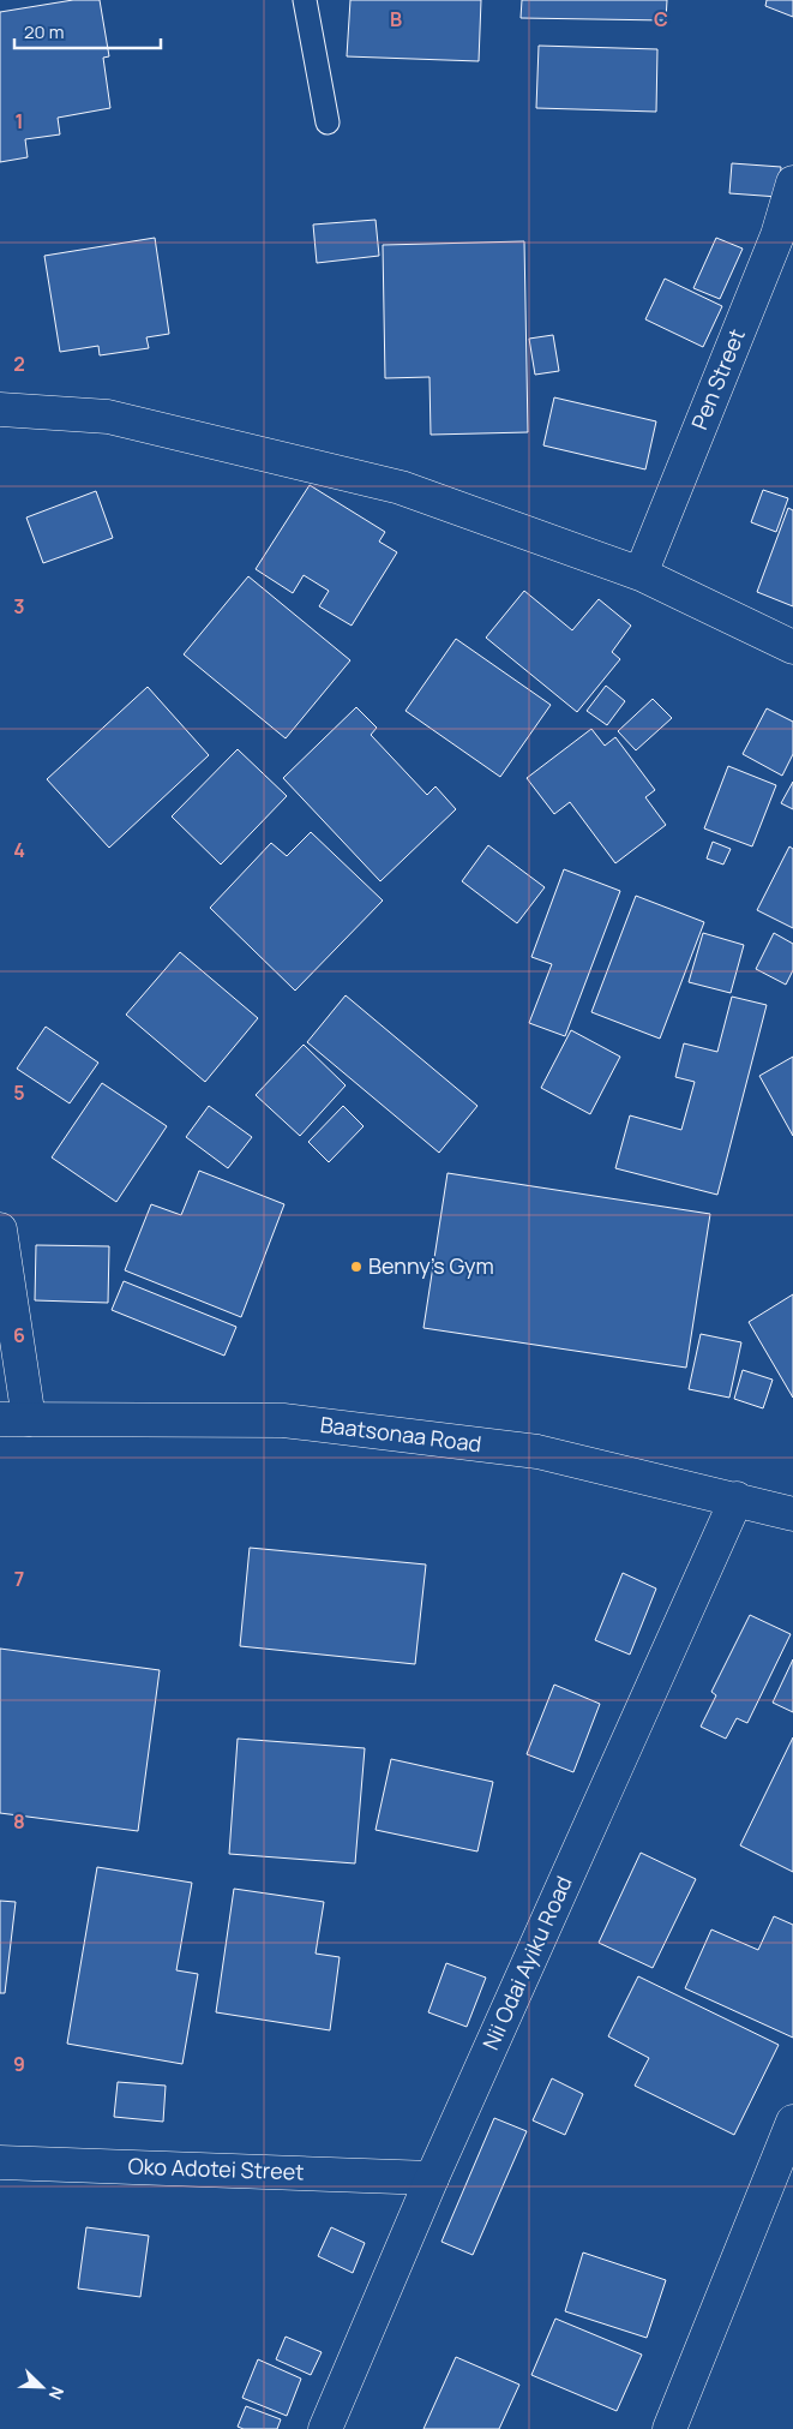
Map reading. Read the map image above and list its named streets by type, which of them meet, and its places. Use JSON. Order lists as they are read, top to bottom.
{
  "streets": {
    "street": [
      "Pen Street",
      "Baatsonaa Road",
      "Nii Odai Ayiku Road",
      "Oko Adotei Street"
    ]
  },
  "crossings": [
    ["Baatsonaa Road", "Nii Odai Ayiku Road"],
    ["Nii Odai Ayiku Road", "Oko Adotei Street"]
  ],
  "places": ["Benny’s Gym"],
  "scale_bar": "20 m",
  "north": "bottom right",
  "grid": {
    "columns": ["B", "C"],
    "rows": [
      "1",
      "2",
      "3",
      "4",
      "5",
      "6",
      "7",
      "8",
      "9"
    ]
  }
}
